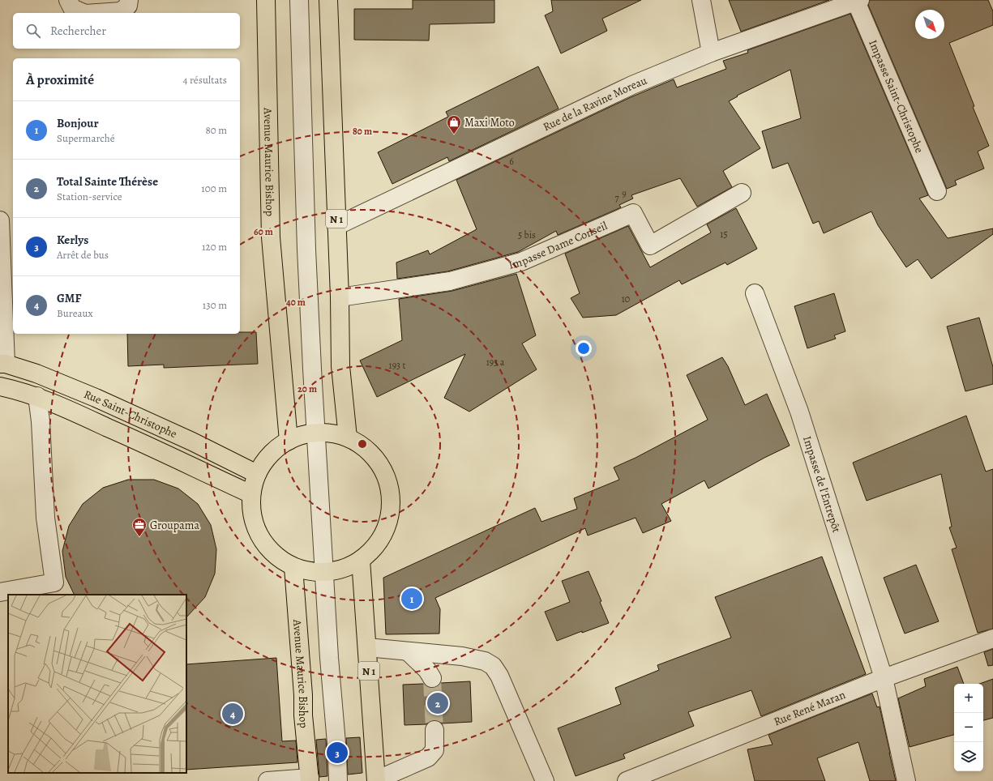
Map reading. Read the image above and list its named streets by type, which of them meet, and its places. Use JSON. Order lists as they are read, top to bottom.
{
  "streets": {
    "main road": ["Avenue Maurice Bishop", "N 1", "Rue Saint-Christophe"],
    "street": [
      "Impasse Saint-Christophe",
      "Rue de la Ravine Moreau",
      "Impasse Dame Conseil",
      "Impasse de l'Entrepôt",
      "Rue René Maran"
    ]
  },
  "crossings": [
    ["Impasse Saint-Christophe", "Rue de la Ravine Moreau"],
    ["Rue de la Ravine Moreau", "N 1"],
    ["N 1", "Impasse Dame Conseil"],
    ["Impasse de l'Entrepôt", "Rue René Maran"]
  ],
  "places": {
    "shop": ["Maxi Moto"],
    "office": ["Groupama"]
  },
  "house_numbers": [
    "6",
    "9",
    "7",
    "15",
    "5 bis",
    "10",
    "193 a",
    "193 t"
  ],
  "north": "bottom right",
  "page": {
    "search": "Rechercher",
    "heading": ["À proximité", "4 résultats"],
    "list": [
      {
        "mark": "1",
        "name": "Bonjour",
        "note": "Supermarché",
        "value": "80 m"
      },
      {
        "mark": "2",
        "name": "Total Sainte Thérèse",
        "note": "Station-service",
        "value": "100 m"
      },
      {
        "mark": "3",
        "name": "Kerlys",
        "note": "Arrêt de bus",
        "value": "120 m"
      },
      {
        "mark": "4",
        "name": "GMF",
        "note": "Bureaux",
        "value": "130 m"
      }
    ],
    "pins": [
      "1",
      "2",
      "4",
      "3"
    ],
    "map_buttons": ["+", "−"]
  },
  "rings": [
    "80 m",
    "60 m",
    "40 m",
    "20 m"
  ]
}
